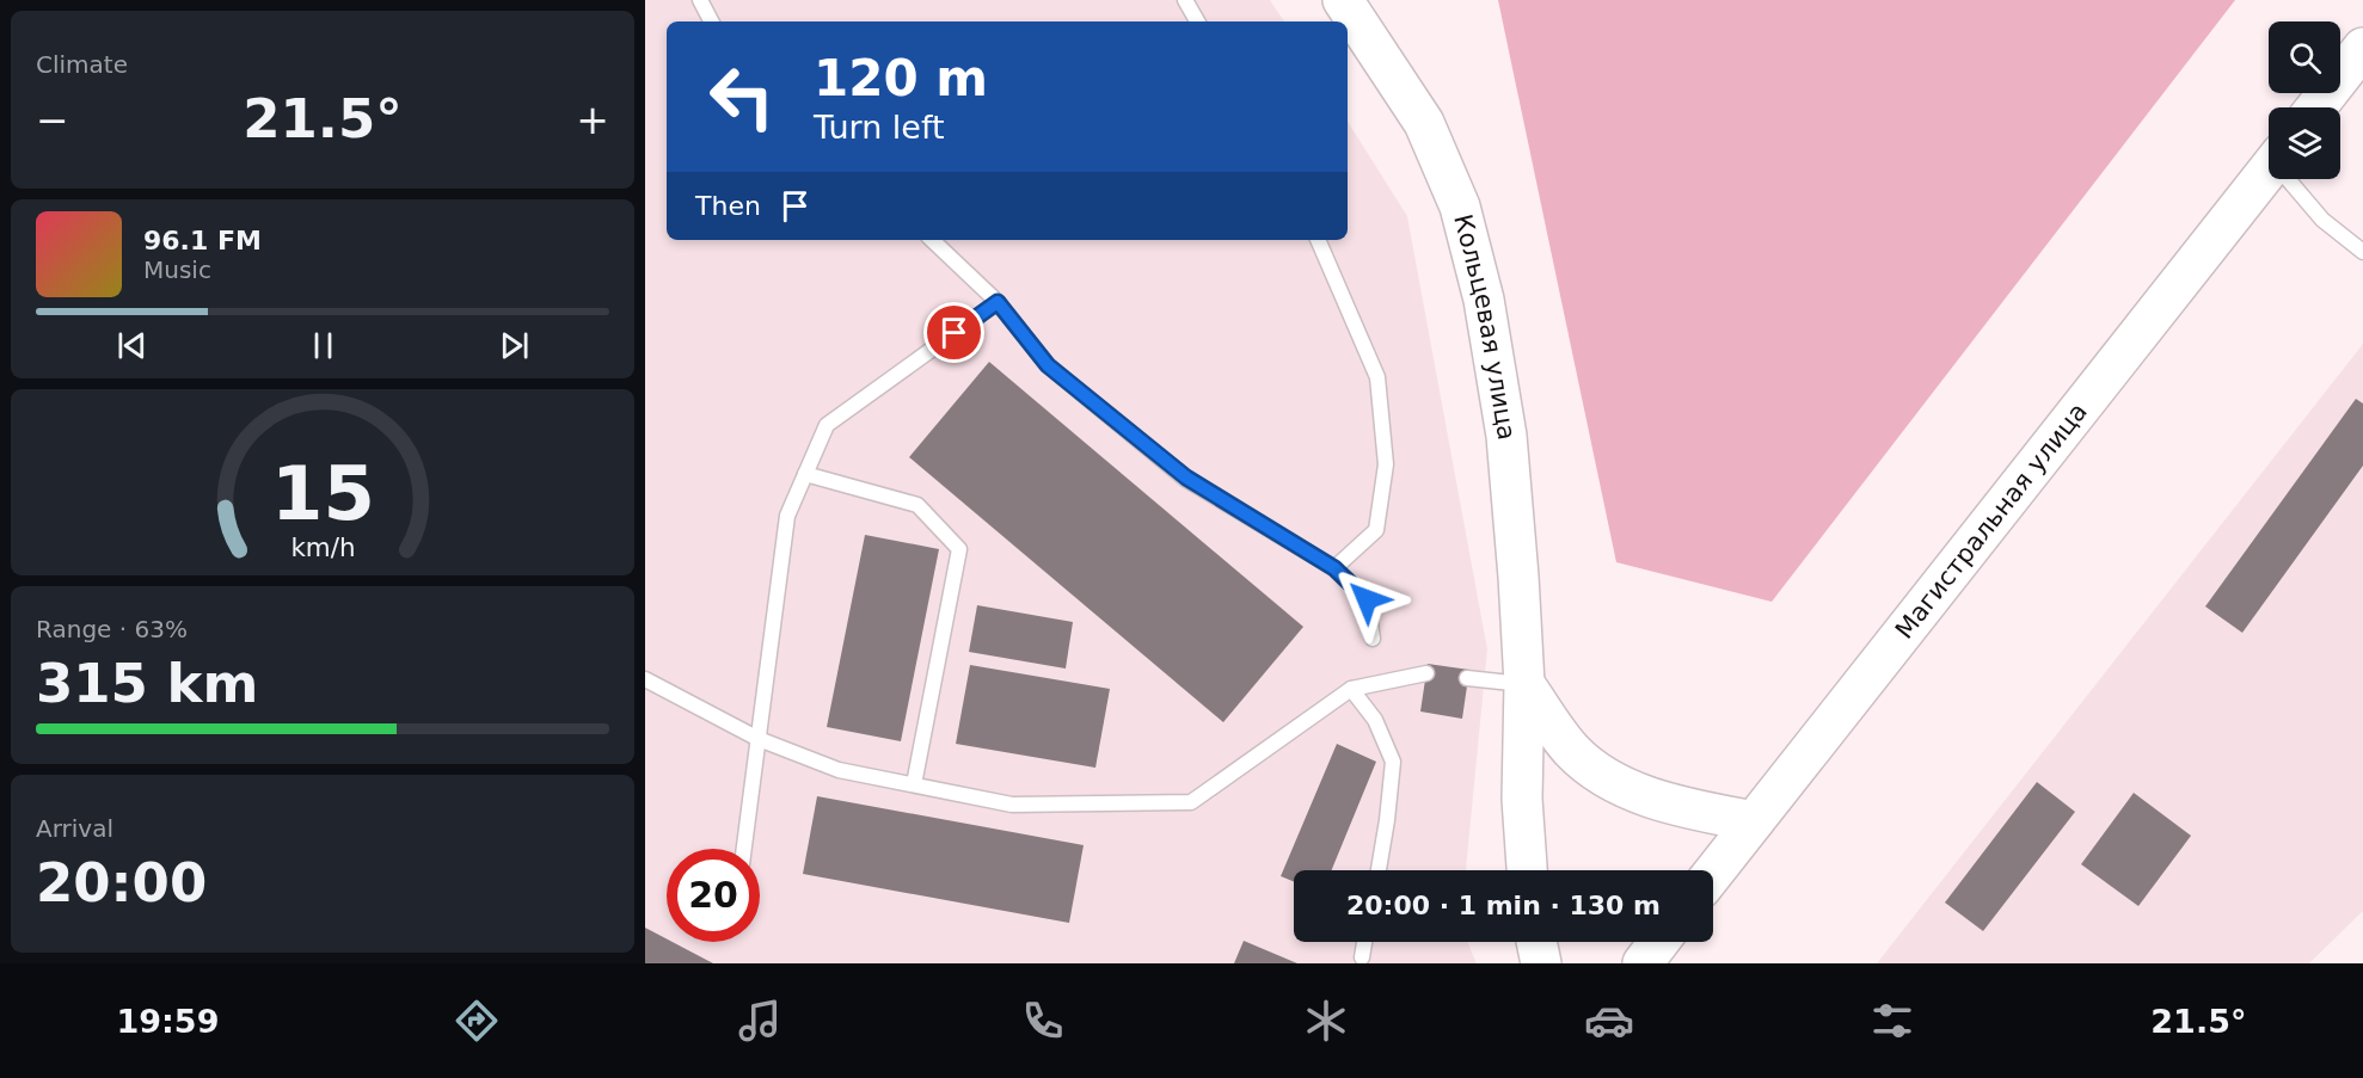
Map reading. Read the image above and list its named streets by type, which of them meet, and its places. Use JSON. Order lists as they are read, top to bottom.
{
  "streets": {
    "street": ["Кольцевая улица", "Магистральная улица"]
  },
  "page": {
    "tile": [
      "Climate",
      ["Range · 63%", "315 km"],
      ["Arrival", "20:00"]
    ],
    "turn": ["120 m", "Turn left"],
    "heat": ["−", "21.5°", "+"],
    "then": "Then",
    "song": ["96.1 FM", "Music"],
    "limit": "20",
    "trip": "20:00 · 1 min · 130 m",
    "tabs": ["19:59", "21.5°"],
    "gauge": ["15", "km/h"]
  }
}
